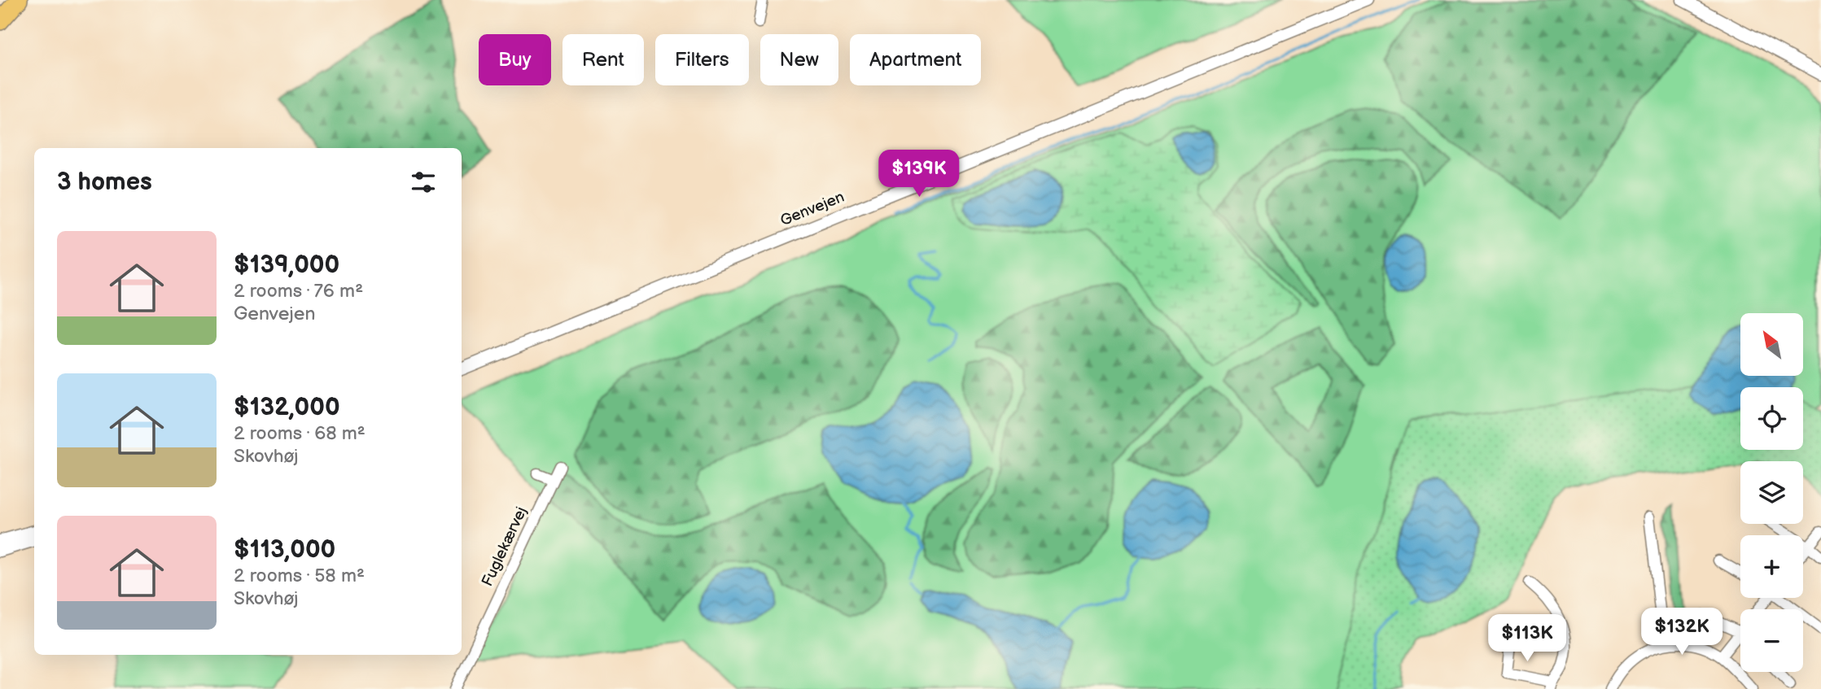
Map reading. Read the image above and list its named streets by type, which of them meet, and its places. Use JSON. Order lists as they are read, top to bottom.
{
  "streets": {
    "street": ["Genvejen", "Fuglekærvej"]
  },
  "north": "top left",
  "page": {
    "chip": [
      "Buy",
      "Rent",
      "Filters",
      "New",
      "Apartment"
    ],
    "heading": "3 homes",
    "price": ["$139K", "$132K", "$113K"],
    "list": [
      {
        "name": "$139,000",
        "note": "2 rooms · 76 m² · Genvejen"
      },
      {
        "name": "$132,000",
        "note": "2 rooms · 68 m² · Skovhøj"
      },
      {
        "name": "$113,000",
        "note": "2 rooms · 58 m² · Skovhøj"
      }
    ],
    "map_buttons": ["+", "−"]
  }
}
